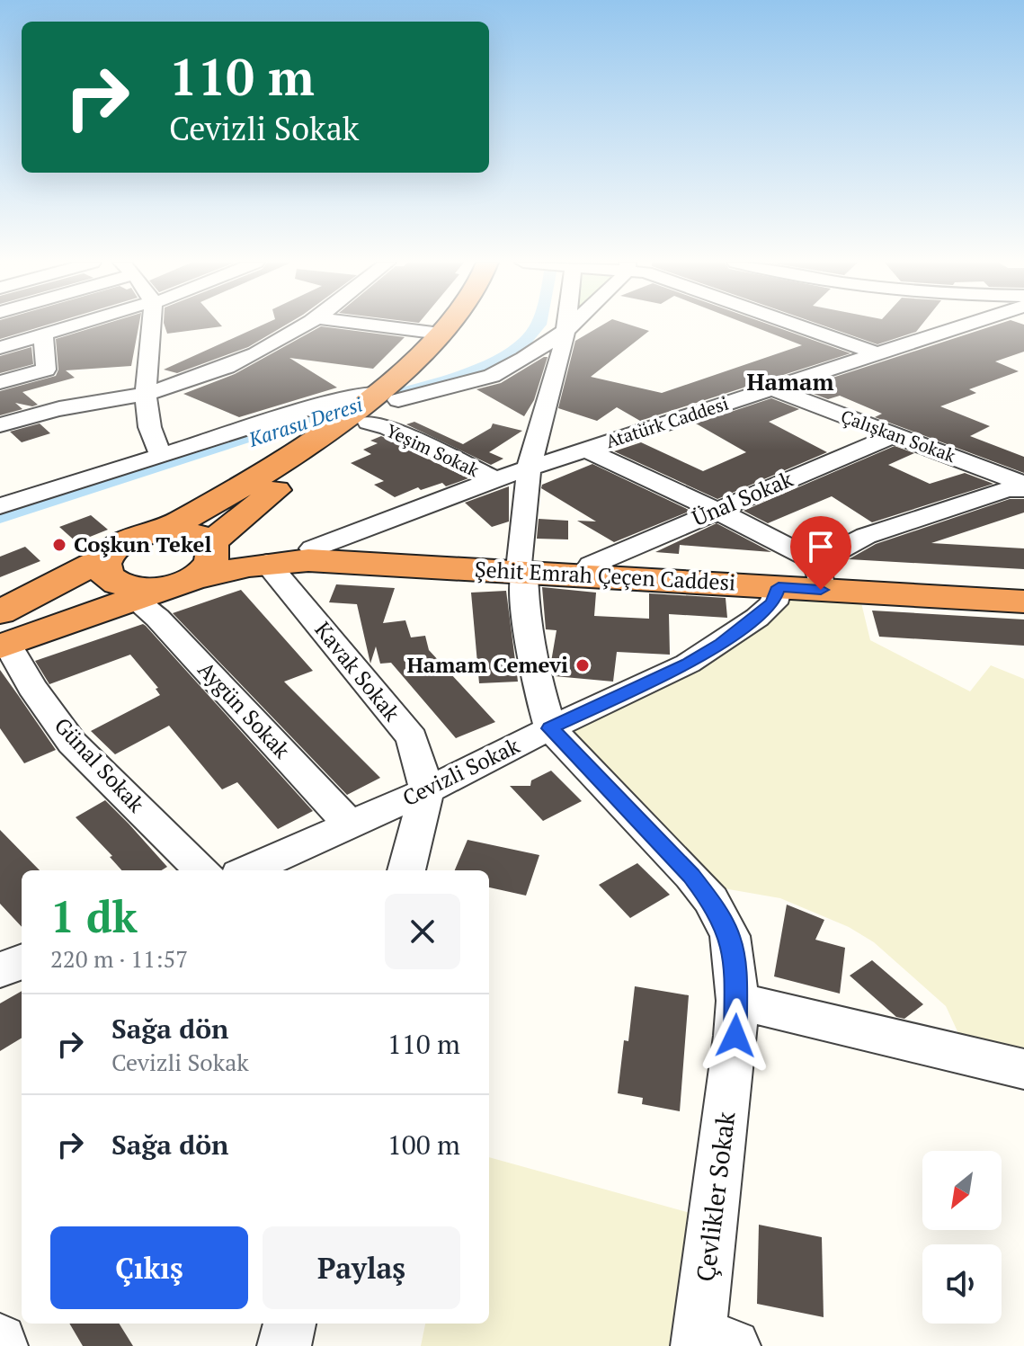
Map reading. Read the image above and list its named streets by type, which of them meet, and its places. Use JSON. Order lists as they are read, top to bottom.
{
  "streets": {
    "highway": ["Şehit Emrah Çeçen Caddesi"],
    "street": [
      "Atatürk Caddesi",
      "Çalışkan Sokak",
      "Yeşim Sokak",
      "Ünal Sokak",
      "Kavak Sokak",
      "Aygün Sokak",
      "Günal Sokak",
      "Cevizli Sokak",
      "Çevlikler Sokak"
    ]
  },
  "crossings": [
    ["Atatürk Caddesi", "Çalışkan Sokak"],
    ["Atatürk Caddesi", "Yeşim Sokak"],
    ["Atatürk Caddesi", "Şehit Emrah Çeçen Caddesi"],
    ["Çalışkan Sokak", "Ünal Sokak"],
    ["Ünal Sokak", "Şehit Emrah Çeçen Caddesi"],
    ["Şehit Emrah Çeçen Caddesi", "Kavak Sokak"],
    ["Şehit Emrah Çeçen Caddesi", "Aygün Sokak"],
    ["Şehit Emrah Çeçen Caddesi", "Cevizli Sokak"],
    ["Kavak Sokak", "Cevizli Sokak"],
    ["Aygün Sokak", "Cevizli Sokak"],
    ["Cevizli Sokak", "Çevlikler Sokak"]
  ],
  "districts": ["Hamam"],
  "water": ["Karasu Deresi"],
  "places": ["Coşkun Tekel", "Hamam Cemevi"],
  "north": "bottom left",
  "page": {
    "turn": ["110 m", "Cevizli Sokak"],
    "heading": ["1 dk", "220 m · 11:57"],
    "list": [
      {
        "name": "Sağa dön",
        "note": "Cevizli Sokak",
        "value": "110 m"
      },
      {
        "name": "Sağa dön",
        "value": "100 m"
      }
    ],
    "buttons": ["Çıkış", "Paylaş"]
  }
}
